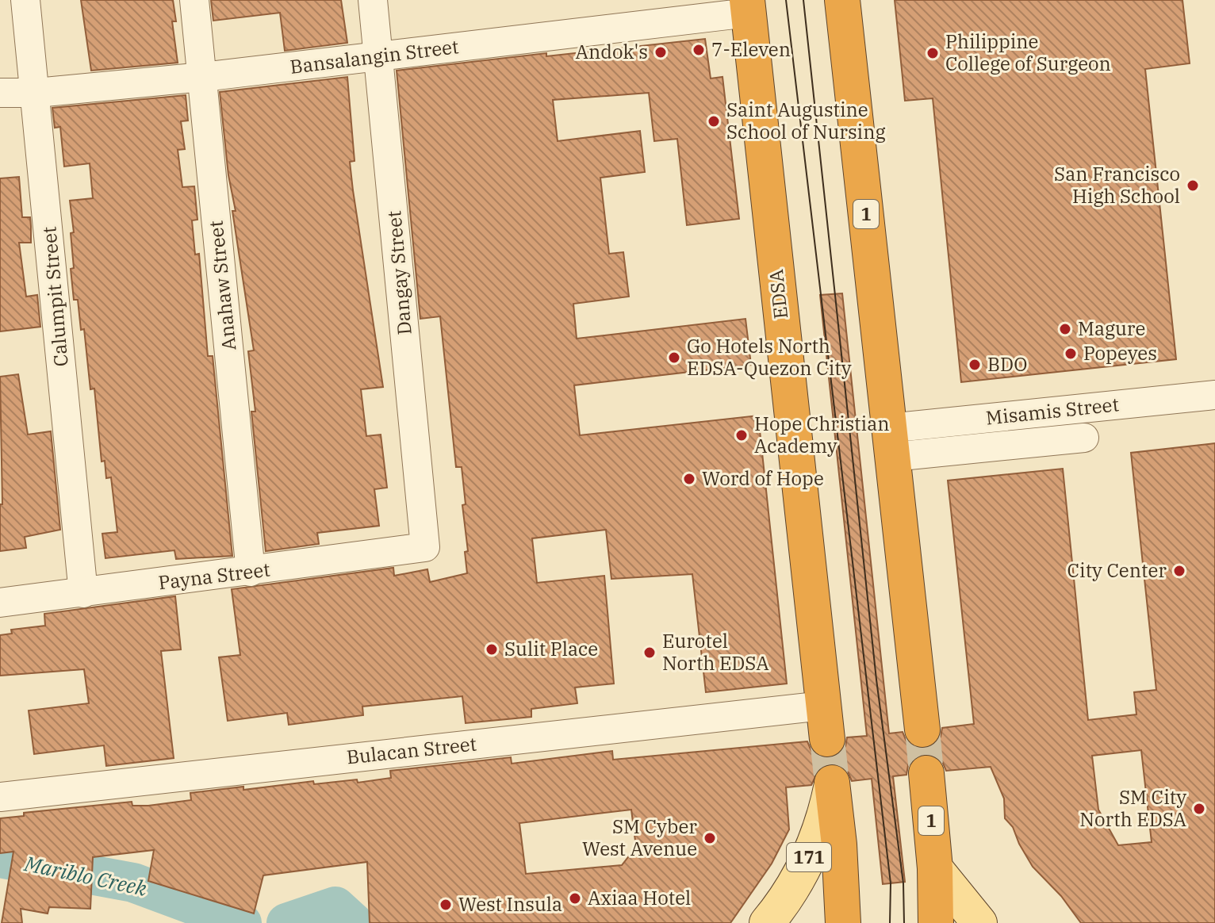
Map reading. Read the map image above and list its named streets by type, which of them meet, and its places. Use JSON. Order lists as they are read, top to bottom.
{
  "streets": {
    "highway": ["1", "EDSA"],
    "main road": ["171"],
    "street": [
      "Bansalangin Street",
      "Dangay Street",
      "Anahaw Street",
      "Calumpit Street",
      "Misamis Street",
      "Payna Street",
      "Bulacan Street"
    ]
  },
  "crossings": [
    ["Bansalangin Street", "Dangay Street"],
    ["Bansalangin Street", "Anahaw Street"],
    ["Bansalangin Street", "EDSA"],
    ["Bansalangin Street", "Calumpit Street"],
    ["1", "Misamis Street"],
    ["Dangay Street", "Payna Street"],
    ["Anahaw Street", "Payna Street"],
    ["EDSA", "Bulacan Street"],
    ["Calumpit Street", "Payna Street"]
  ],
  "water": ["Mariblo Creek"],
  "places": [
    "7-Eleven",
    "Andok's",
    "Philippine College of Surgeon",
    "Saint Augustine School of Nursing",
    "San Francisco High School",
    "Magure",
    "Popeyes",
    "Go Hotels North EDSA-Quezon City",
    "BDO",
    "Hope Christian Academy",
    "Word of Hope",
    "City Center",
    "Sulit Place",
    "Eurotel North EDSA",
    "SM City North EDSA",
    "SM Cyber West Avenue",
    "Axiaa Hotel",
    "West Insula"
  ]
}
